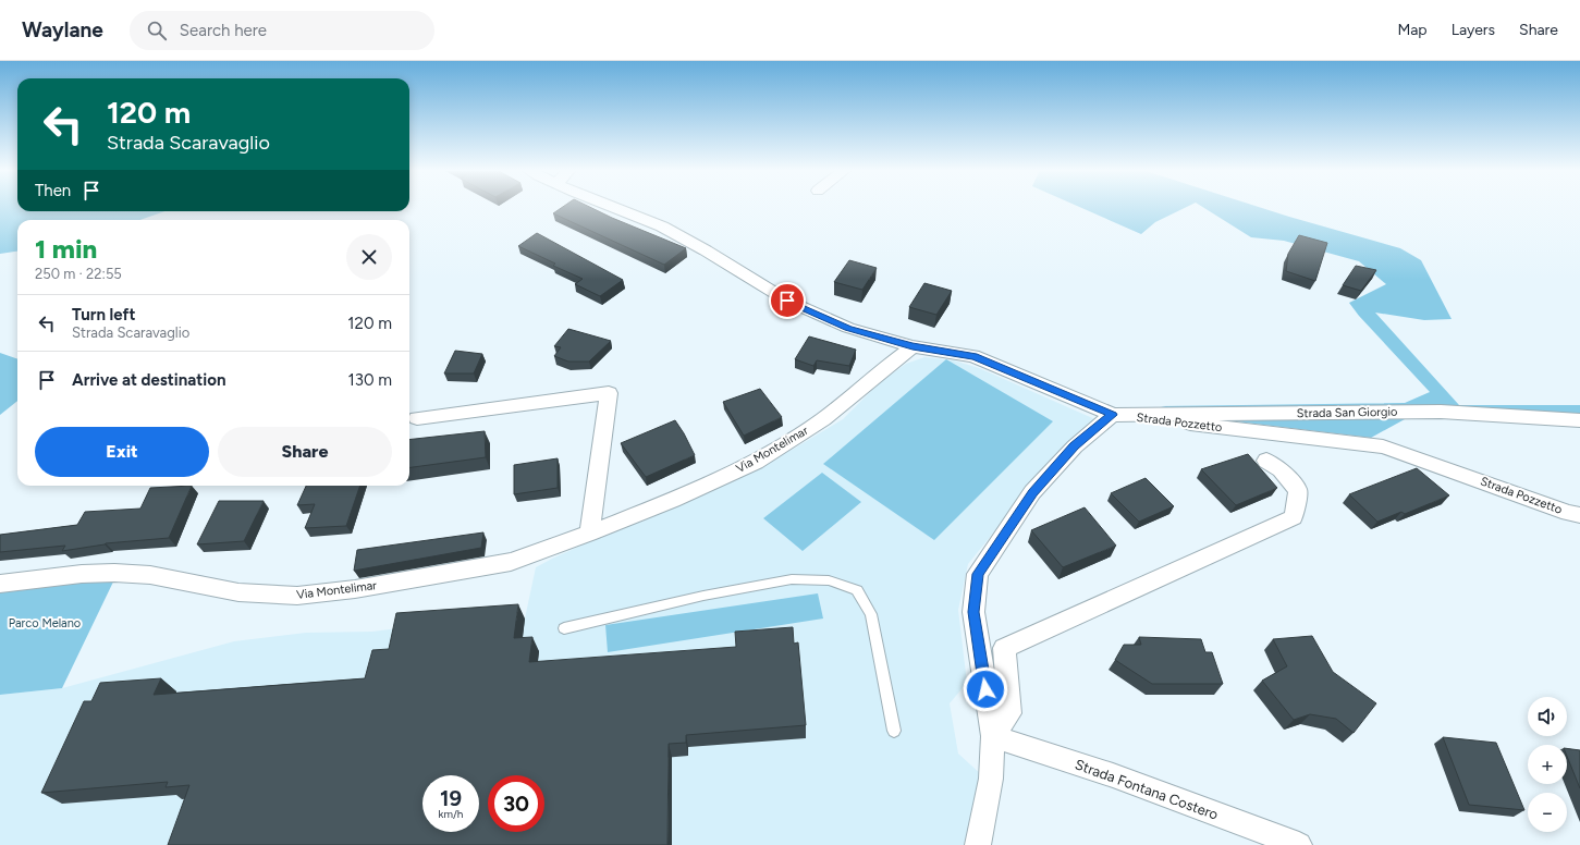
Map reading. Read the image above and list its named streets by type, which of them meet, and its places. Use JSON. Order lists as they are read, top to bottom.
{
  "streets": {
    "street": [
      "Strada San Giorgio",
      "Strada Pozzetto",
      "Via Montelimar",
      "Strada Fontana Costero"
    ]
  },
  "crossings": [
    ["Strada San Giorgio", "Strada Pozzetto"]
  ],
  "parks": ["Parco Melano"],
  "page": {
    "header": "Waylane",
    "search": "Search here",
    "nav": ["Map", "Layers", "Share"],
    "turn": ["120 m", "Strada Scaravaglio"],
    "then": "Then",
    "heading": ["1 min", "250 m · 22:55"],
    "list": [
      {
        "name": "Turn left",
        "note": "Strada Scaravaglio",
        "value": "120 m"
      },
      {
        "name": "Arrive at destination",
        "value": "130 m"
      }
    ],
    "buttons": ["Exit", "Share"],
    "map_buttons": ["+", "−"],
    "speed": "19 km/h",
    "limit": "30"
  }
}
